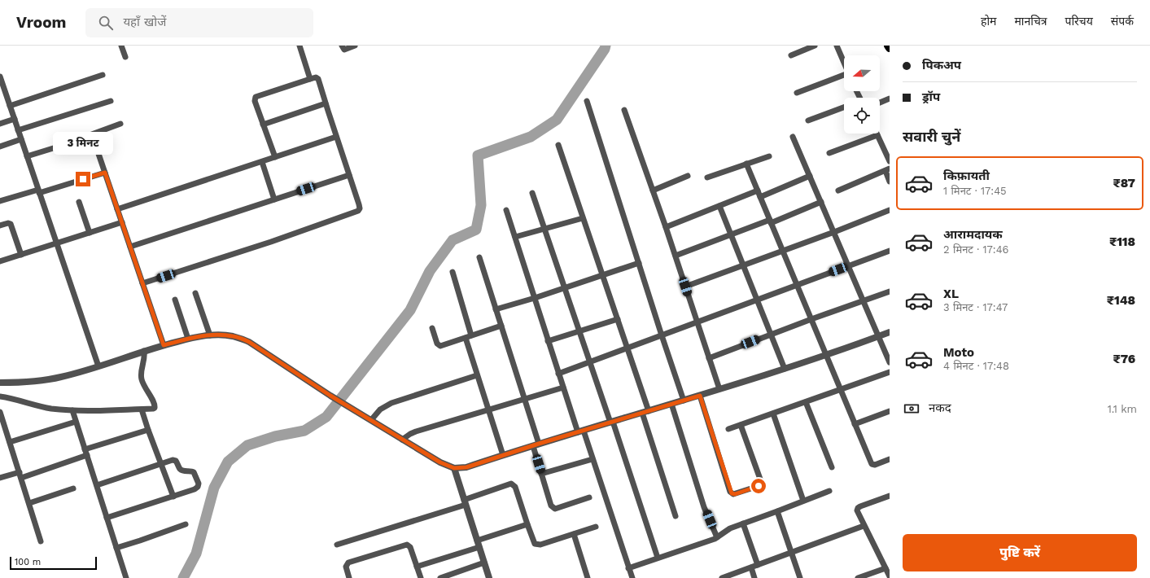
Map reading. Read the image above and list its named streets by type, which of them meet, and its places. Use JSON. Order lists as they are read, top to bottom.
{
  "scale_bar": "100 m",
  "north": "left",
  "page": {
    "header": "Vroom",
    "search": "यहाँ खोजें",
    "nav": [
      "होम",
      "मानचित्र",
      "परिचय",
      "संपर्क"
    ],
    "banner": ["पिकअप", "ड्रॉप"],
    "heading": "सवारी चुनें",
    "bubble": "3 मिनट",
    "list": [
      {
        "name": "किफ़ायती",
        "note": "1 मिनट · 17:45",
        "value": "₹87"
      },
      {
        "name": "आरामदायक",
        "note": "2 मिनट · 17:46",
        "value": "₹118"
      },
      {
        "name": "XL",
        "note": "3 मिनट · 17:47",
        "value": "₹148"
      },
      {
        "name": "Moto",
        "note": "4 मिनट · 17:48",
        "value": "₹76"
      }
    ],
    "pay": ["नकद", "1.1 km"],
    "buttons": "पुष्टि करें",
    "scale": "100 m"
  }
}
